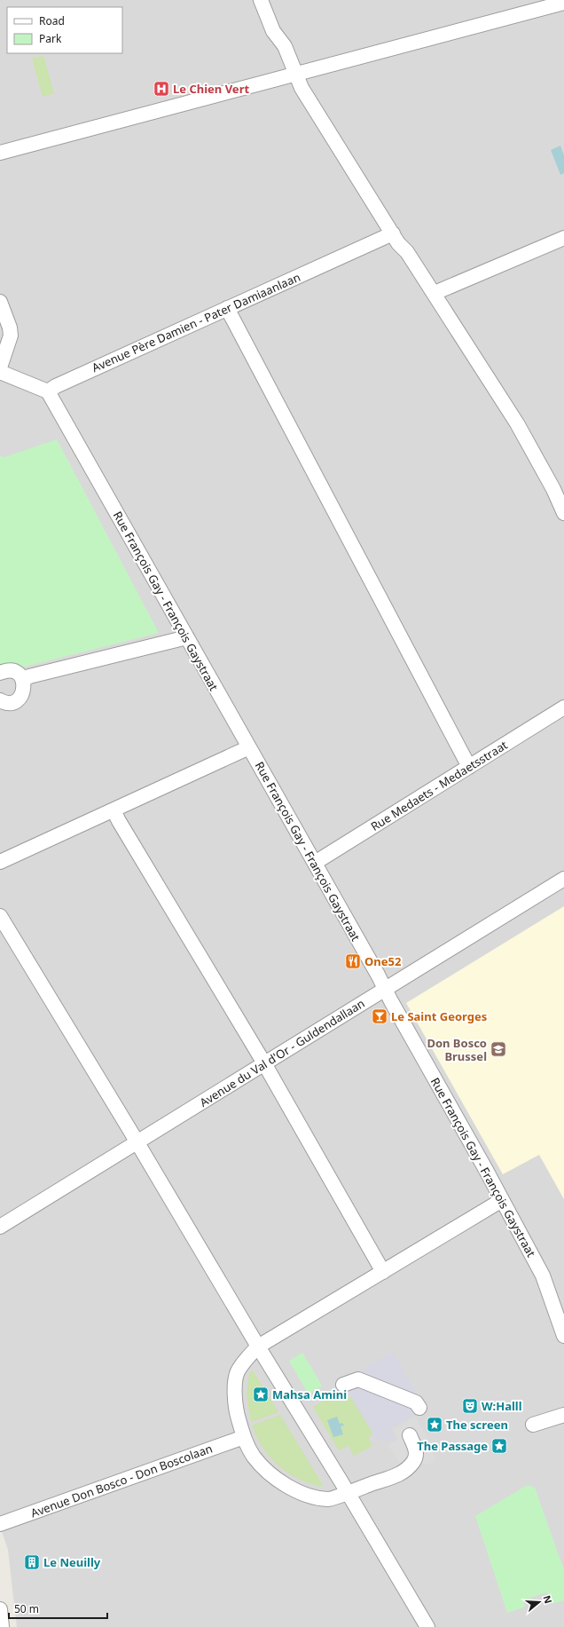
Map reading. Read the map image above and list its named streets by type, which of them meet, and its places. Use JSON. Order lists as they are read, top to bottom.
{
  "streets": {
    "street": [
      "Avenue Père Damien - Pater Damiaanlaan",
      "Rue François Gay - François Gaystraat",
      "Rue Medaets - Medaetsstraat",
      "Avenue du Val d'Or - Guldendallaan",
      "Avenue Don Bosco - Don Boscolaan"
    ]
  },
  "crossings": [
    ["Avenue Père Damien - Pater Damiaanlaan", "Rue François Gay - François Gaystraat"],
    ["Rue François Gay - François Gaystraat", "Rue Medaets - Medaetsstraat"],
    ["Rue François Gay - François Gaystraat", "Avenue du Val d'Or - Guldendallaan"]
  ],
  "places": {
    "hospital": ["Le Chien Vert"],
    "restaurant": ["One52"],
    "bar": ["Le Saint Georges"],
    "school or university": ["Don Bosco Brussel"],
    "place": ["Mahsa Amini", "The screen", "The Passage"],
    "theatre": ["W:Halll"],
    "building": ["Le Neuilly"]
  },
  "legend": ["Road", "Park"],
  "scale_bar": "50 m",
  "north": "right"
}
